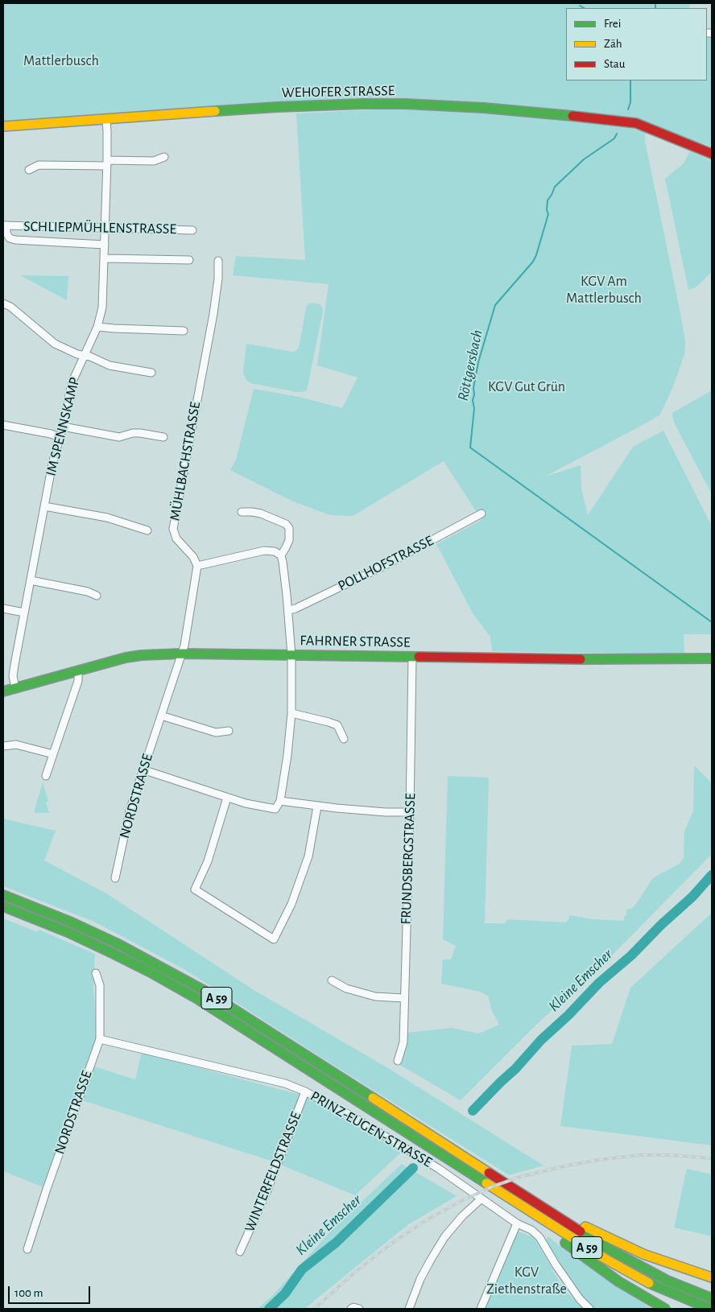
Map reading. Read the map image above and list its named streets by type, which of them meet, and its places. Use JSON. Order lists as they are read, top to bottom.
{
  "streets": {
    "main road": ["WEHOFER STRASSE", "FAHRNER STRASSE", "A 59"],
    "street": [
      "SCHLIEPMÜHLENSTRASSE",
      "IM SPENNSKAMP",
      "MÜHLBACHSTRASSE",
      "POLLHOFSTRASSE",
      "NORDSTRASSE",
      "FRUNDSBERGSTRASSE",
      "PRINZ-EUGEN-STRASSE",
      "WINTERFELDSTRASSE"
    ]
  },
  "crossings": [
    ["WEHOFER STRASSE", "IM SPENNSKAMP"],
    ["SCHLIEPMÜHLENSTRASSE", "IM SPENNSKAMP"],
    ["IM SPENNSKAMP", "FAHRNER STRASSE"],
    ["FAHRNER STRASSE", "NORDSTRASSE"],
    ["FAHRNER STRASSE", "FRUNDSBERGSTRASSE"],
    ["NORDSTRASSE", "PRINZ-EUGEN-STRASSE"],
    ["PRINZ-EUGEN-STRASSE", "WINTERFELDSTRASSE"]
  ],
  "water": ["Röttgersbach", "Kleine Emscher"],
  "parks": [
    "Mattlerbusch",
    "KGV Am Mattlerbusch",
    "KGV Gut Grün",
    "KGV Ziethenstraße"
  ],
  "legend": ["Frei", "Zäh", "Stau"],
  "scale_bar": "100 m"
}
